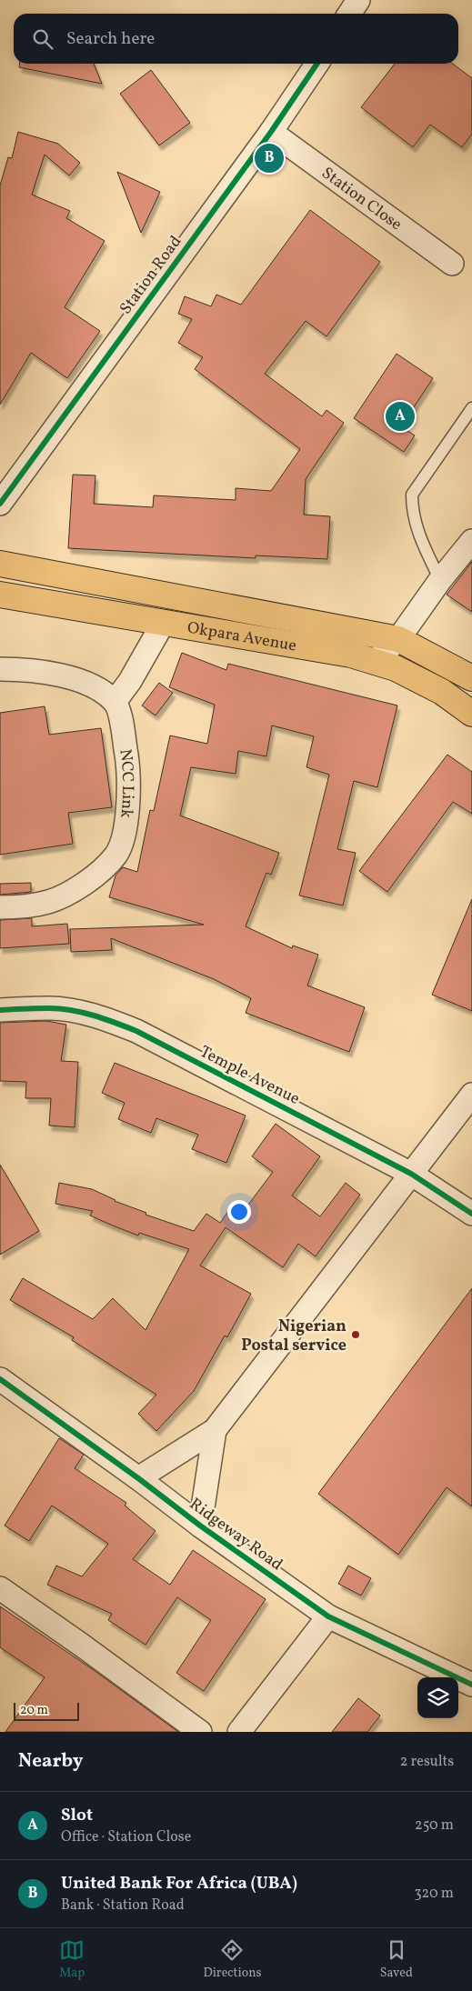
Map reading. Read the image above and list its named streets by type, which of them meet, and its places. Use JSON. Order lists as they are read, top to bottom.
{
  "streets": {
    "main road": ["Okpara Avenue"],
    "street": [
      "Station Close",
      "Station Road",
      "NCC Link",
      "Temple Avenue",
      "Ridgeway Road"
    ]
  },
  "crossings": [
    ["Station Close", "Station Road"]
  ],
  "places": ["Nigerian Postal service"],
  "scale_bar": "20 m",
  "page": {
    "search": "Search here",
    "pins": ["B", "A"],
    "scale": "20 m",
    "heading": ["Nearby", "2 results"],
    "list": [
      {
        "mark": "A",
        "name": "Slot",
        "note": "Office · Station Close",
        "value": "250 m"
      },
      {
        "mark": "B",
        "name": "United Bank For Africa (UBA)",
        "note": "Bank · Station Road",
        "value": "320 m"
      }
    ],
    "nav": ["Map", "Directions", "Saved"]
  }
}
